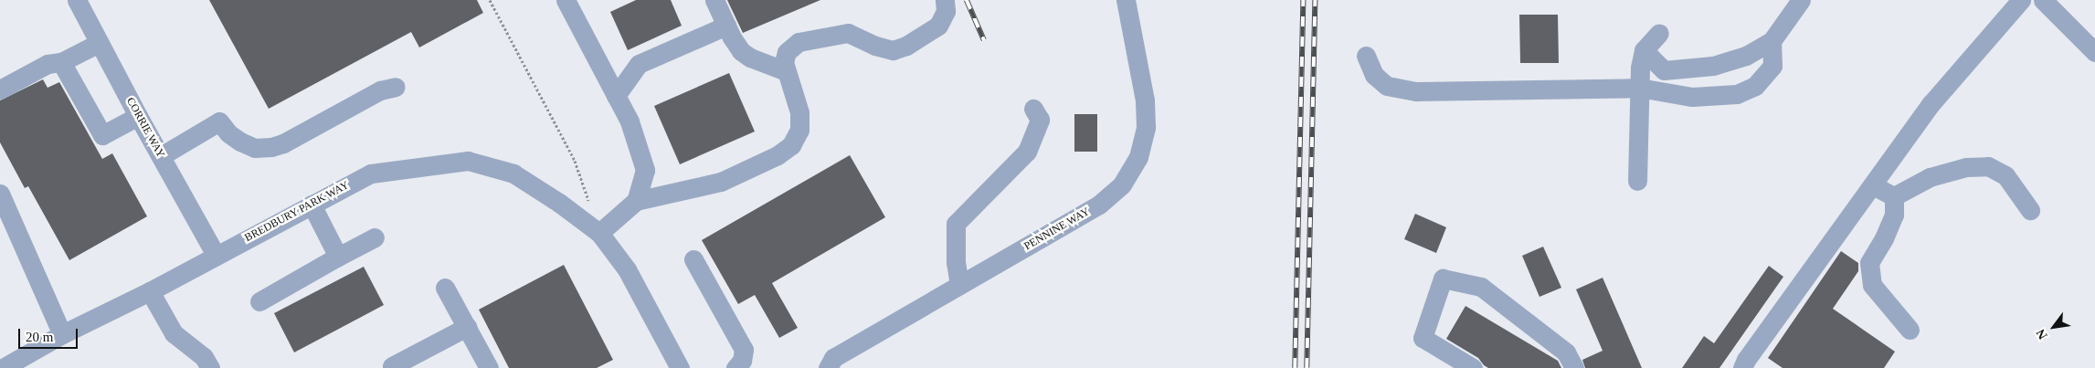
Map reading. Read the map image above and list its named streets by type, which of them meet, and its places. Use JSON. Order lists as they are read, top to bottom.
{
  "streets": {
    "street": ["CORRIE WAY", "BREDBURY PARK WAY", "PENNINE WAY"]
  },
  "crossings": [
    ["CORRIE WAY", "BREDBURY PARK WAY"]
  ],
  "scale_bar": "20 m",
  "north": "bottom left"
}
